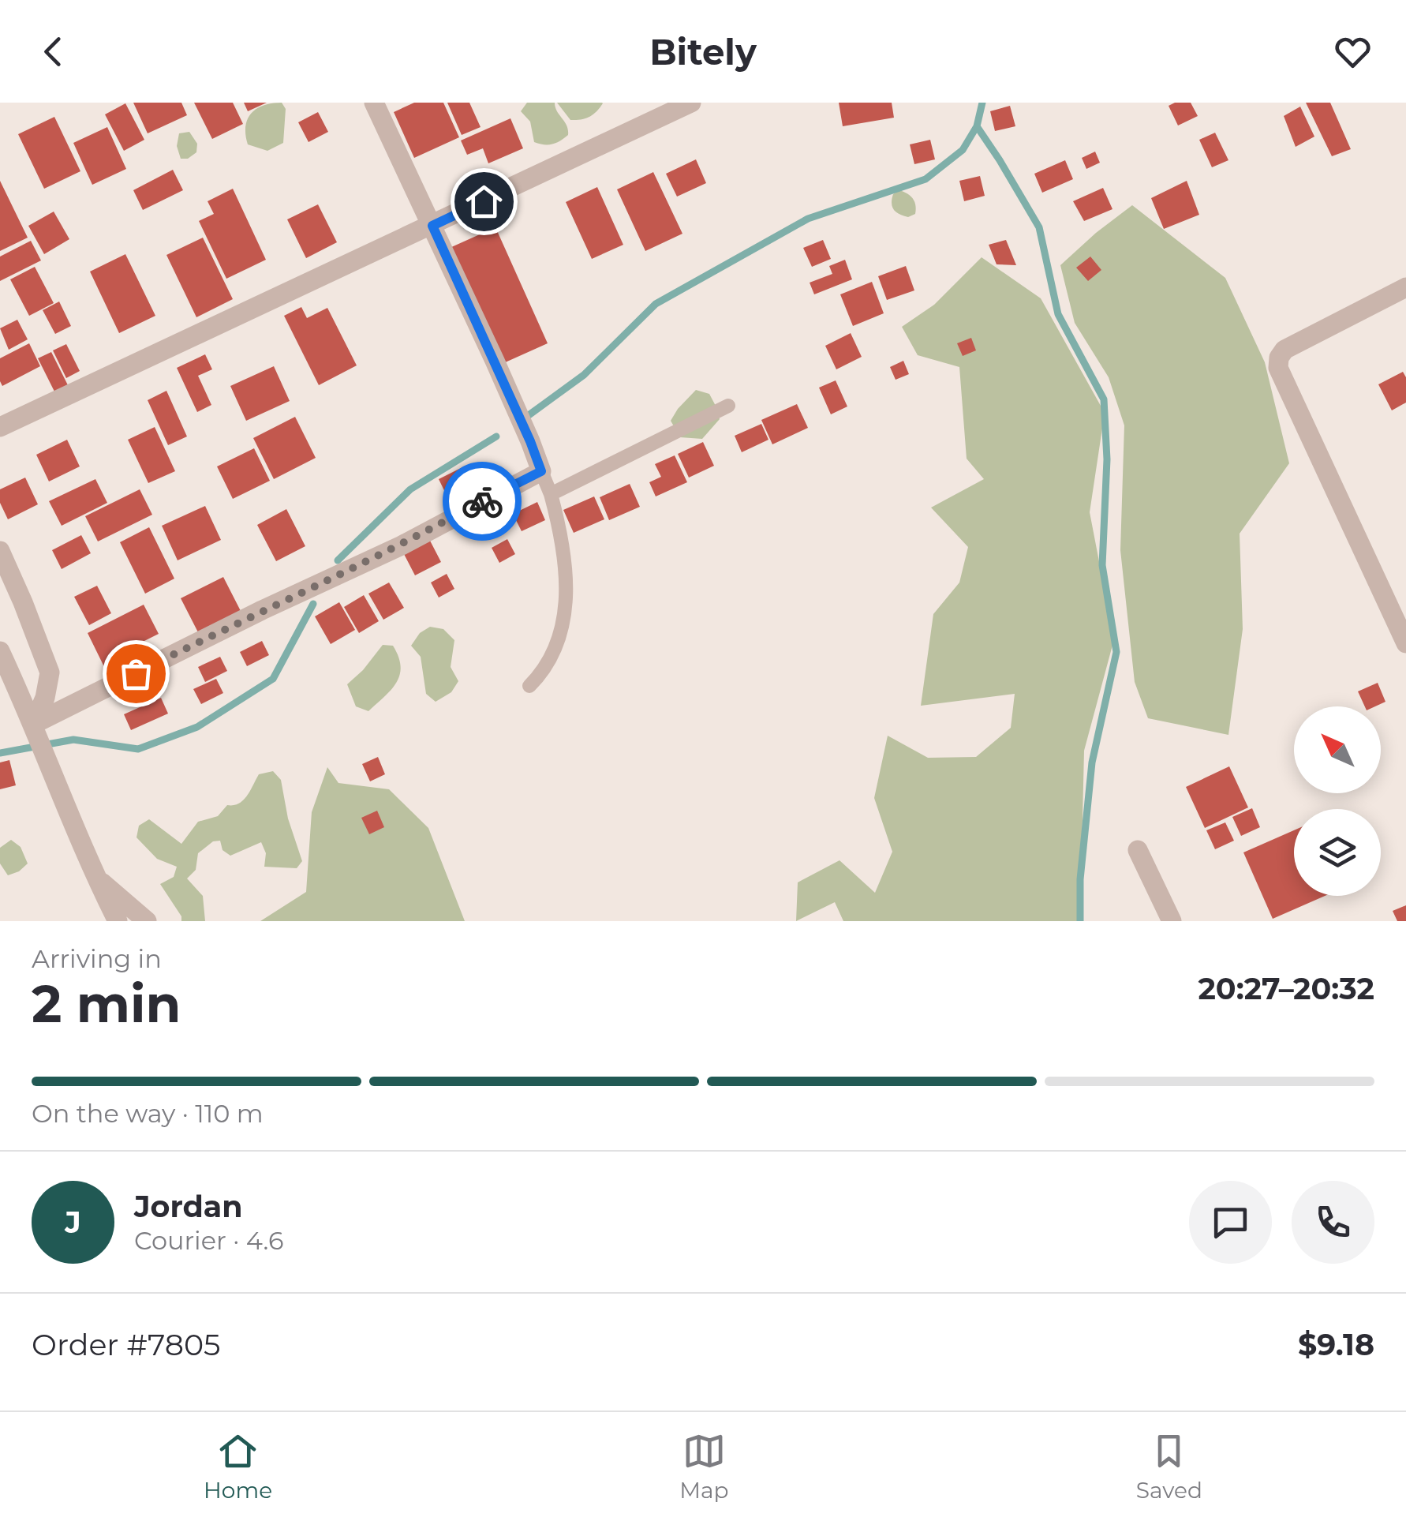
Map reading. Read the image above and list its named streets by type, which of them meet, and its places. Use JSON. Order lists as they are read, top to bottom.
{
  "north": "top left",
  "page": {
    "header": "Bitely",
    "heading": ["2 min", "Arriving in", "20:27–20:32"],
    "panel": [
      "Jordan",
      "Courier · 4.6",
      "Order #7805",
      "$9.18"
    ],
    "bar": "On the way · 110 m",
    "round": "J",
    "tabs": ["Home", "Map", "Saved"]
  }
}
